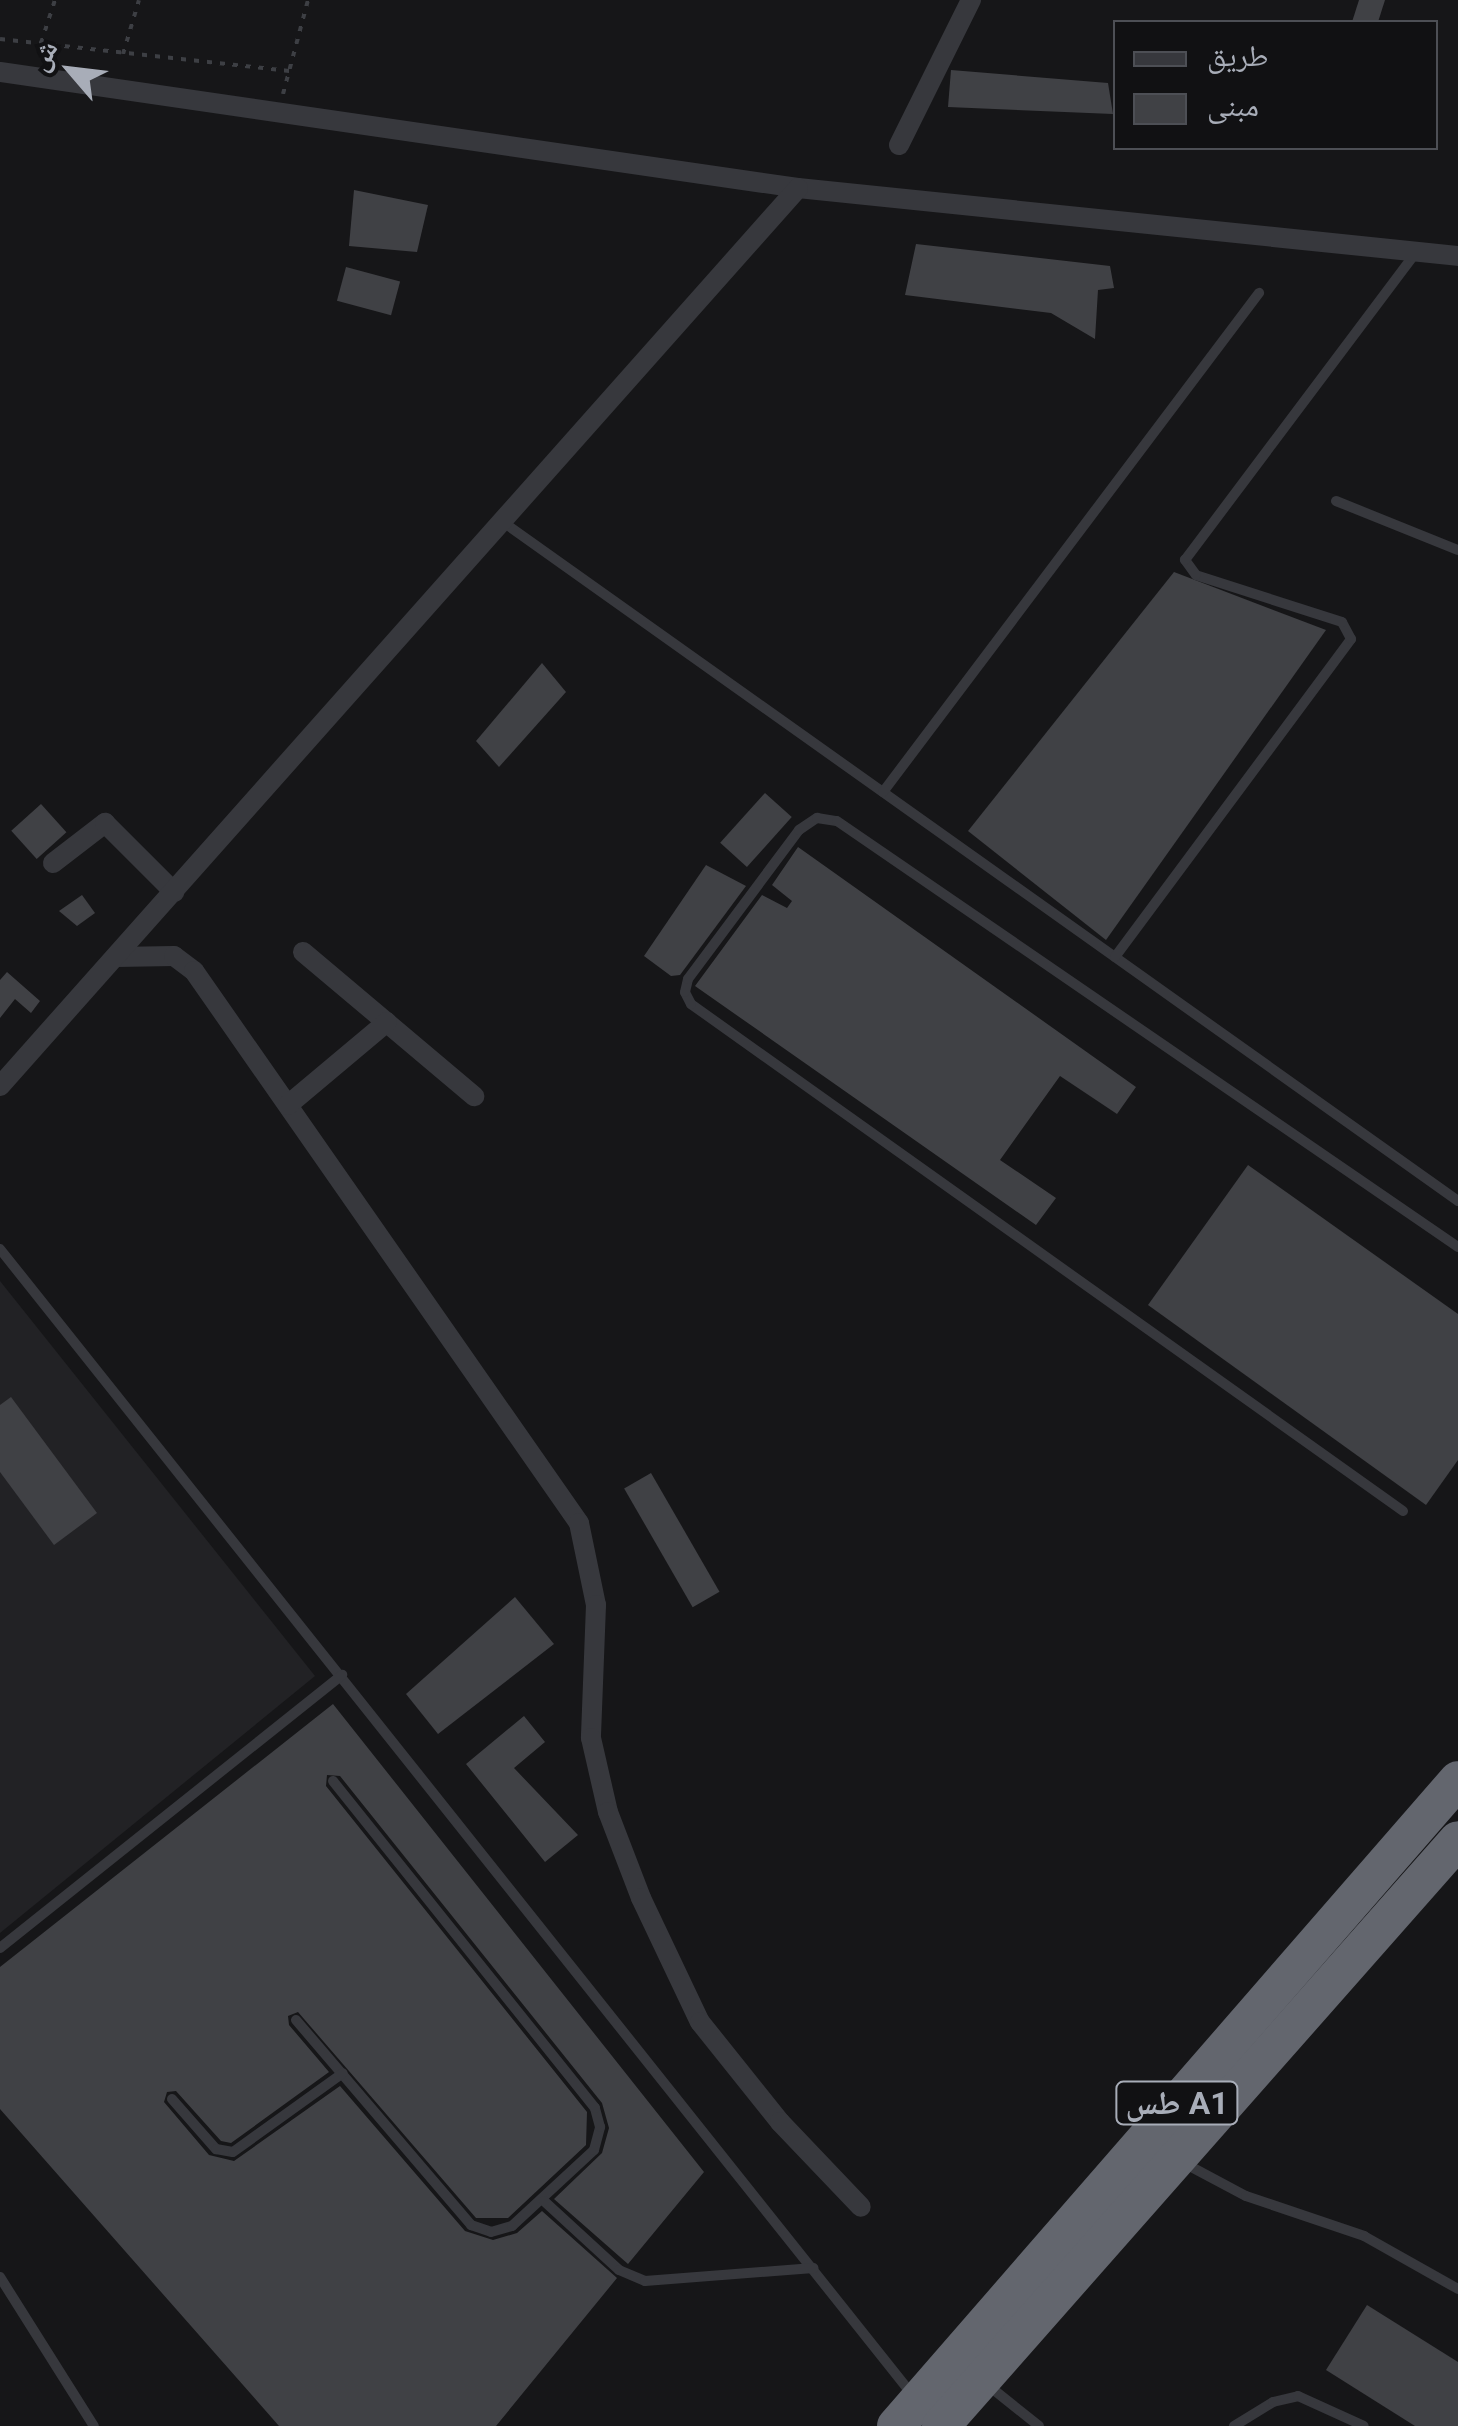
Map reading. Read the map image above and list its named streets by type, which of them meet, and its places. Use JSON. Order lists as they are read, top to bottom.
{
  "streets": {
    "highway": ["طس A1"]
  },
  "legend": ["طريق", "مبنى"],
  "north": "top left"
}
